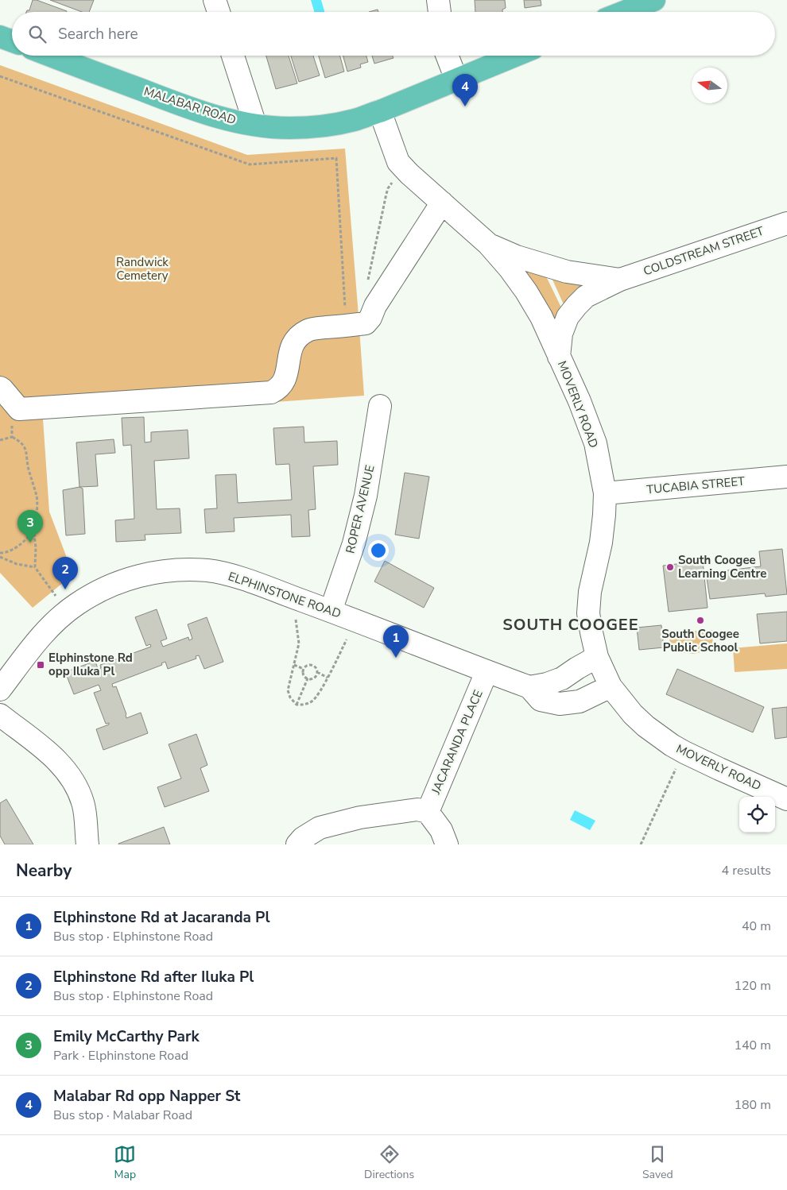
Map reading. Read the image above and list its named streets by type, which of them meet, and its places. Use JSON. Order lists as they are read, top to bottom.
{
  "streets": {
    "main road": ["MALABAR ROAD"],
    "street": [
      "COLDSTREAM STREET",
      "MOVERLY ROAD",
      "TUCABIA STREET",
      "ROPER AVENUE",
      "ELPHINSTONE ROAD",
      "JACARANDA PLACE"
    ]
  },
  "crossings": [
    ["MALABAR ROAD", "MOVERLY ROAD"],
    ["COLDSTREAM STREET", "MOVERLY ROAD"],
    ["MOVERLY ROAD", "TUCABIA STREET"],
    ["MOVERLY ROAD", "ELPHINSTONE ROAD"],
    ["ROPER AVENUE", "ELPHINSTONE ROAD"],
    ["ELPHINSTONE ROAD", "JACARANDA PLACE"]
  ],
  "districts": ["SOUTH COOGEE"],
  "parks": ["Randwick Cemetery"],
  "places": {
    "other": ["South Coogee Learning Centre", "South Coogee Public School"],
    "transit": ["Elphinstone Rd opp Iluka Pl"]
  },
  "north": "left",
  "page": {
    "search": "Search here",
    "pins": [
      "4",
      "3",
      "2",
      "1"
    ],
    "heading": ["Nearby", "4 results"],
    "list": [
      {
        "mark": "1",
        "name": "Elphinstone Rd at Jacaranda Pl",
        "note": "Bus stop · Elphinstone Road",
        "value": "40 m"
      },
      {
        "mark": "2",
        "name": "Elphinstone Rd after Iluka Pl",
        "note": "Bus stop · Elphinstone Road",
        "value": "120 m"
      },
      {
        "mark": "3",
        "name": "Emily McCarthy Park",
        "note": "Park · Elphinstone Road",
        "value": "140 m"
      },
      {
        "mark": "4",
        "name": "Malabar Rd opp Napper St",
        "note": "Bus stop · Malabar Road",
        "value": "180 m"
      }
    ],
    "nav": ["Map", "Directions", "Saved"]
  }
}
